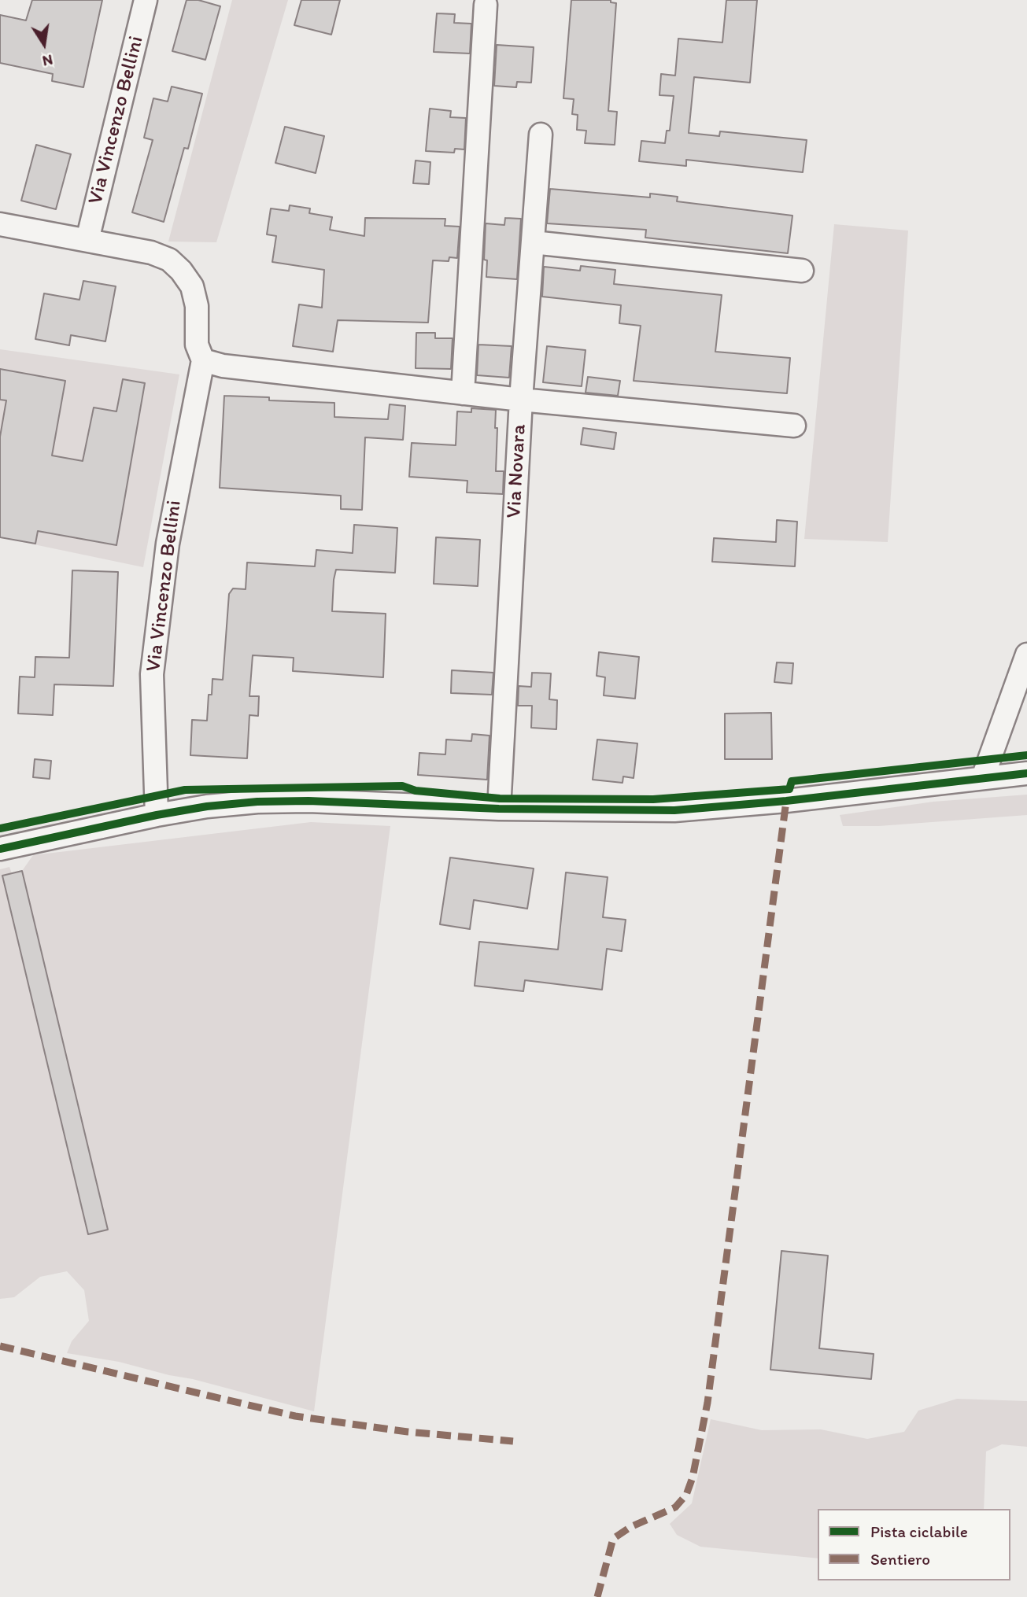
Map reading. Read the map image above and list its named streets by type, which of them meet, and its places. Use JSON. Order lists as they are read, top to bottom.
{
  "streets": {
    "street": ["Via Vincenzo Bellini", "Via Novara"]
  },
  "legend": ["Pista ciclabile", "Sentiero"],
  "north": "bottom"
}
